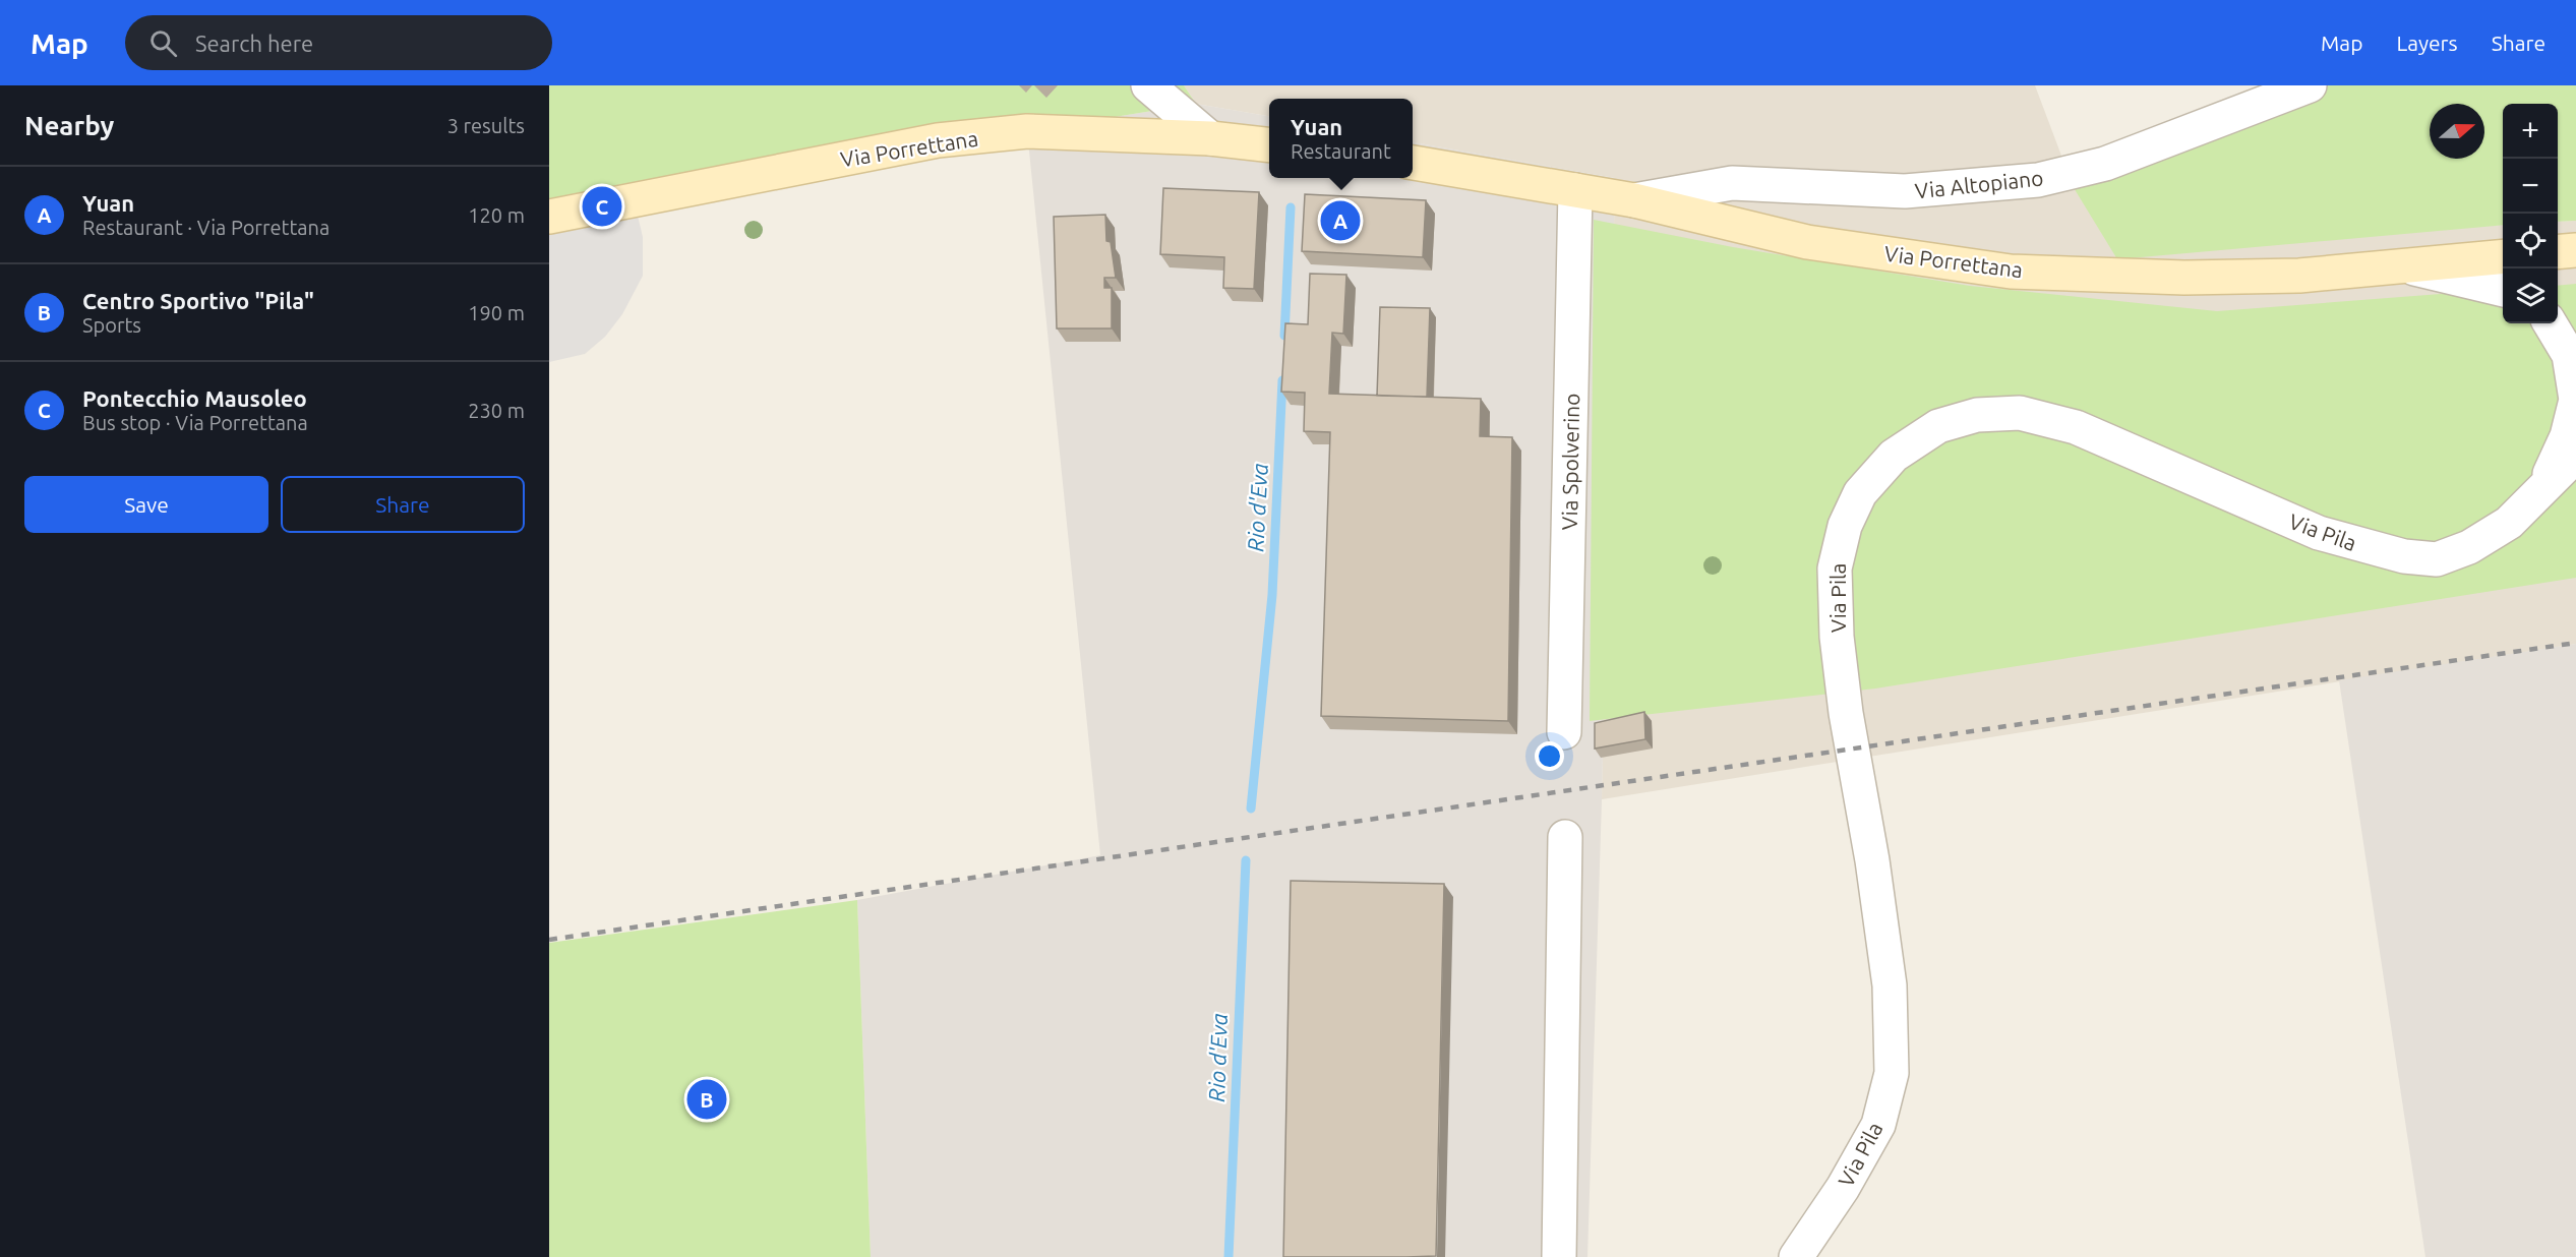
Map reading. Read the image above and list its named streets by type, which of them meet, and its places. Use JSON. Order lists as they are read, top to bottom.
{
  "streets": {
    "main road": ["Via Porrettana"],
    "street": ["Via Altopiano", "Via Spolverino", "Via Pila"]
  },
  "crossings": [
    ["Via Porrettana", "Via Altopiano"],
    ["Via Porrettana", "Via Spolverino"]
  ],
  "water": ["Rio d'Eva"],
  "north": "right",
  "page": {
    "header": "Map",
    "search": "Search here",
    "nav": ["Map", "Layers", "Share"],
    "heading": ["Nearby", "3 results"],
    "popup": ["Yuan", "Restaurant"],
    "map_buttons": ["+", "−"],
    "list": [
      {
        "mark": "A",
        "name": "Yuan",
        "note": "Restaurant · Via Porrettana",
        "value": "120 m"
      },
      {
        "mark": "B",
        "name": "Centro Sportivo \"Pila\"",
        "note": "Sports",
        "value": "190 m"
      },
      {
        "mark": "C",
        "name": "Pontecchio Mausoleo",
        "note": "Bus stop · Via Porrettana",
        "value": "230 m"
      }
    ],
    "pins": ["C", "A", "B"],
    "buttons": ["Save", "Share"]
  }
}
